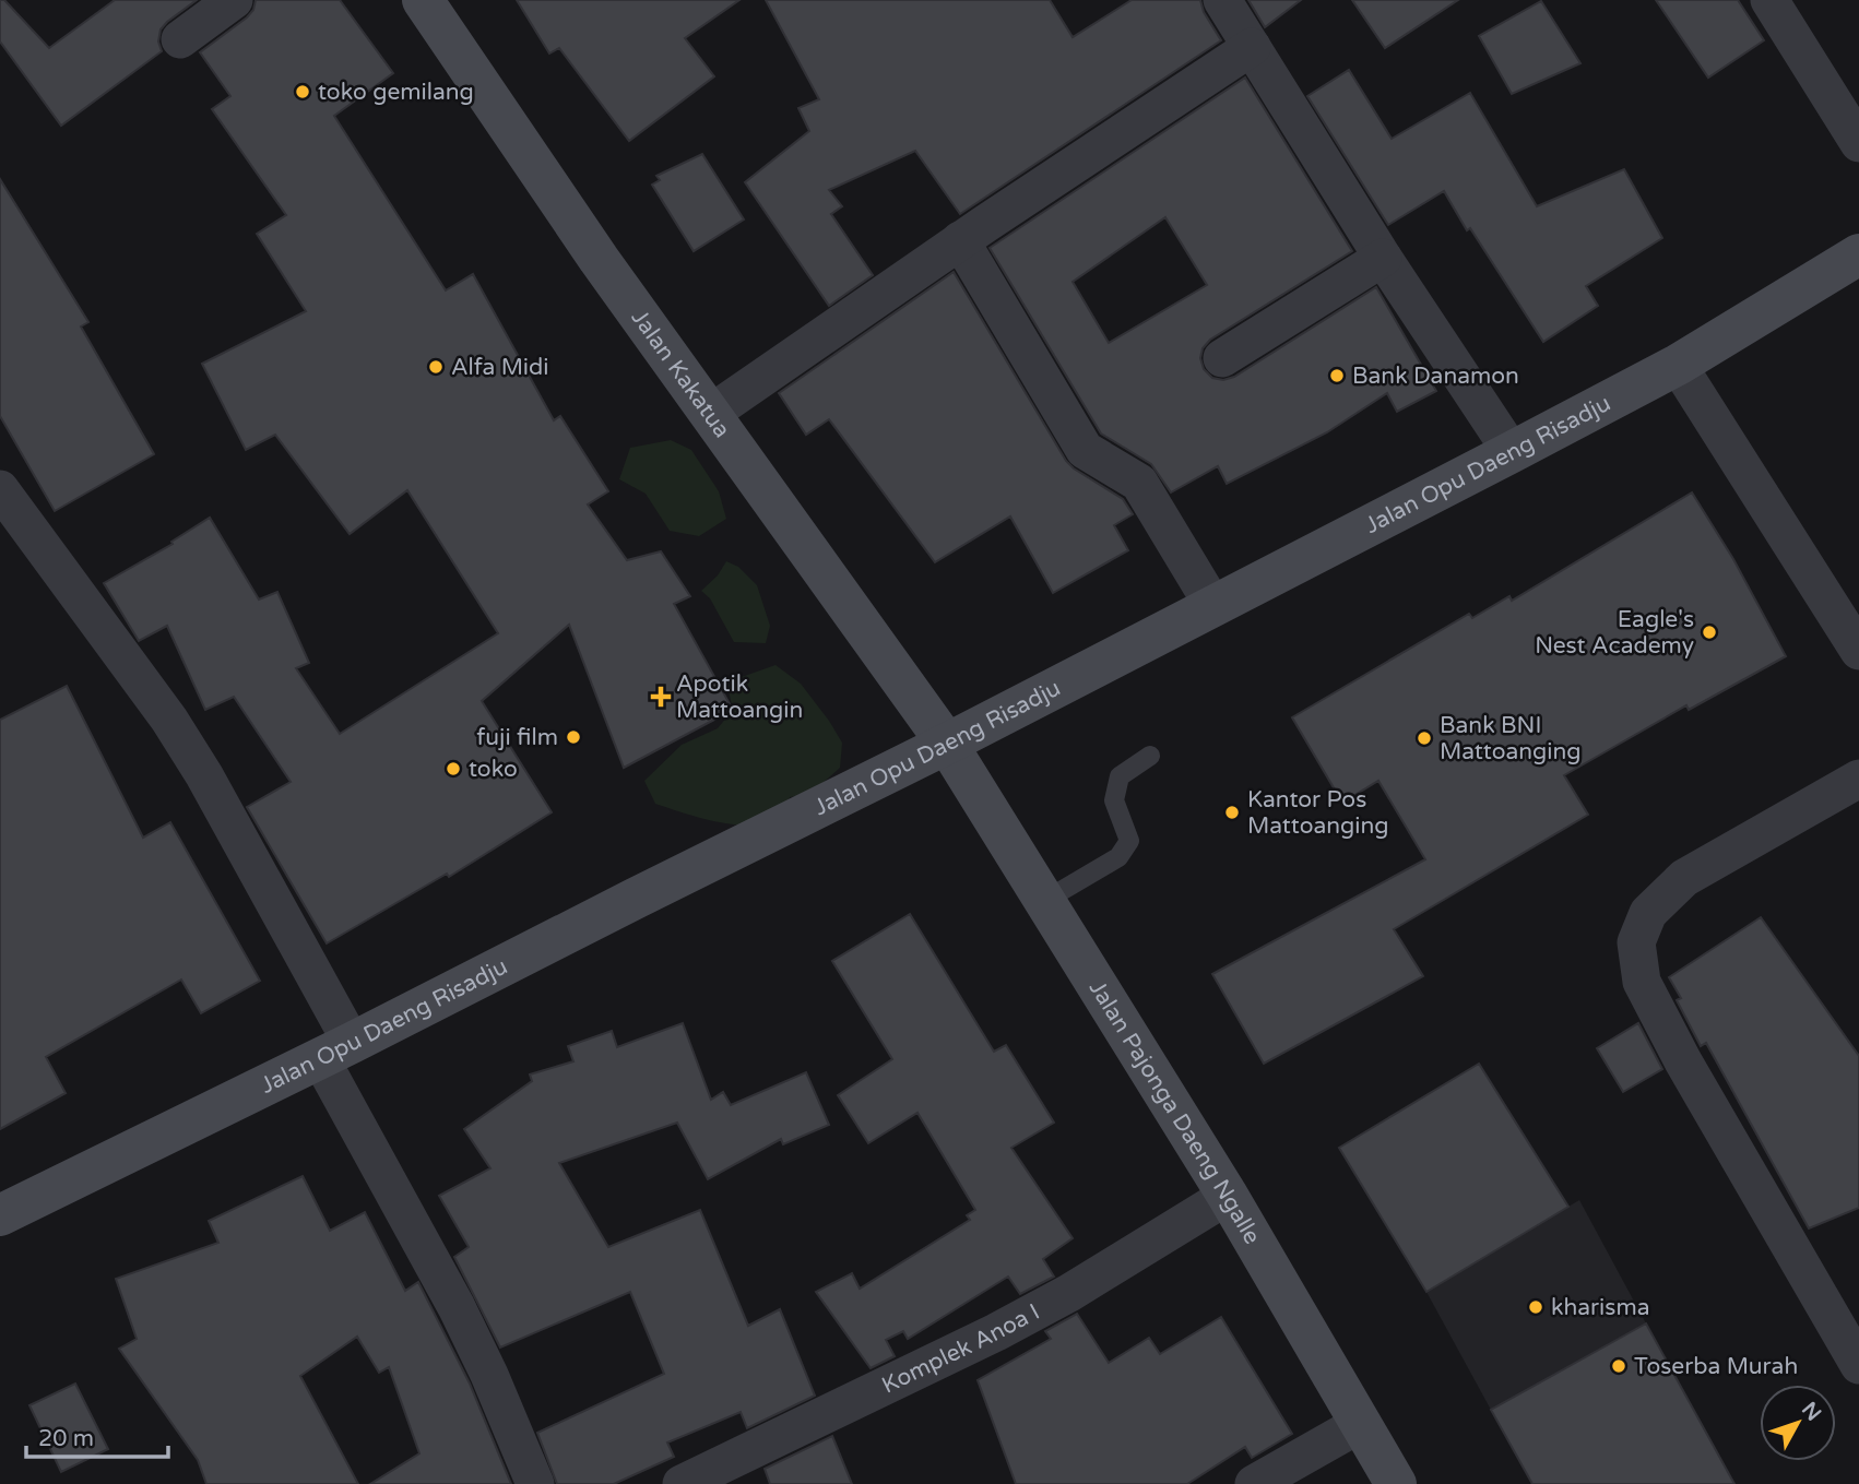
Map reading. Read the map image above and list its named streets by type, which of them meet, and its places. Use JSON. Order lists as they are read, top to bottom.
{
  "streets": {
    "main road": ["Jalan Kakatua", "Jalan Opu Daeng Risadju", "Jalan Pajonga Daeng Ngalle"],
    "street": ["Komplek Anoa I"]
  },
  "crossings": [
    ["Jalan Kakatua", "Jalan Opu Daeng Risadju"],
    ["Jalan Kakatua", "Jalan Pajonga Daeng Ngalle"],
    ["Jalan Opu Daeng Risadju", "Jalan Pajonga Daeng Ngalle"],
    ["Jalan Pajonga Daeng Ngalle", "Komplek Anoa I"]
  ],
  "places": {
    "other": [
      "toko gemilang",
      "Alfa Midi",
      "Bank Danamon",
      "Eagle's Nest Academy",
      "fuji film",
      "Bank BNI Mattoanging",
      "toko",
      "Kantor Pos Mattoanging",
      "kharisma",
      "Toserba Murah"
    ],
    "health": ["Apotik Mattoangin"]
  },
  "scale_bar": "20 m",
  "north": "top right"
}
